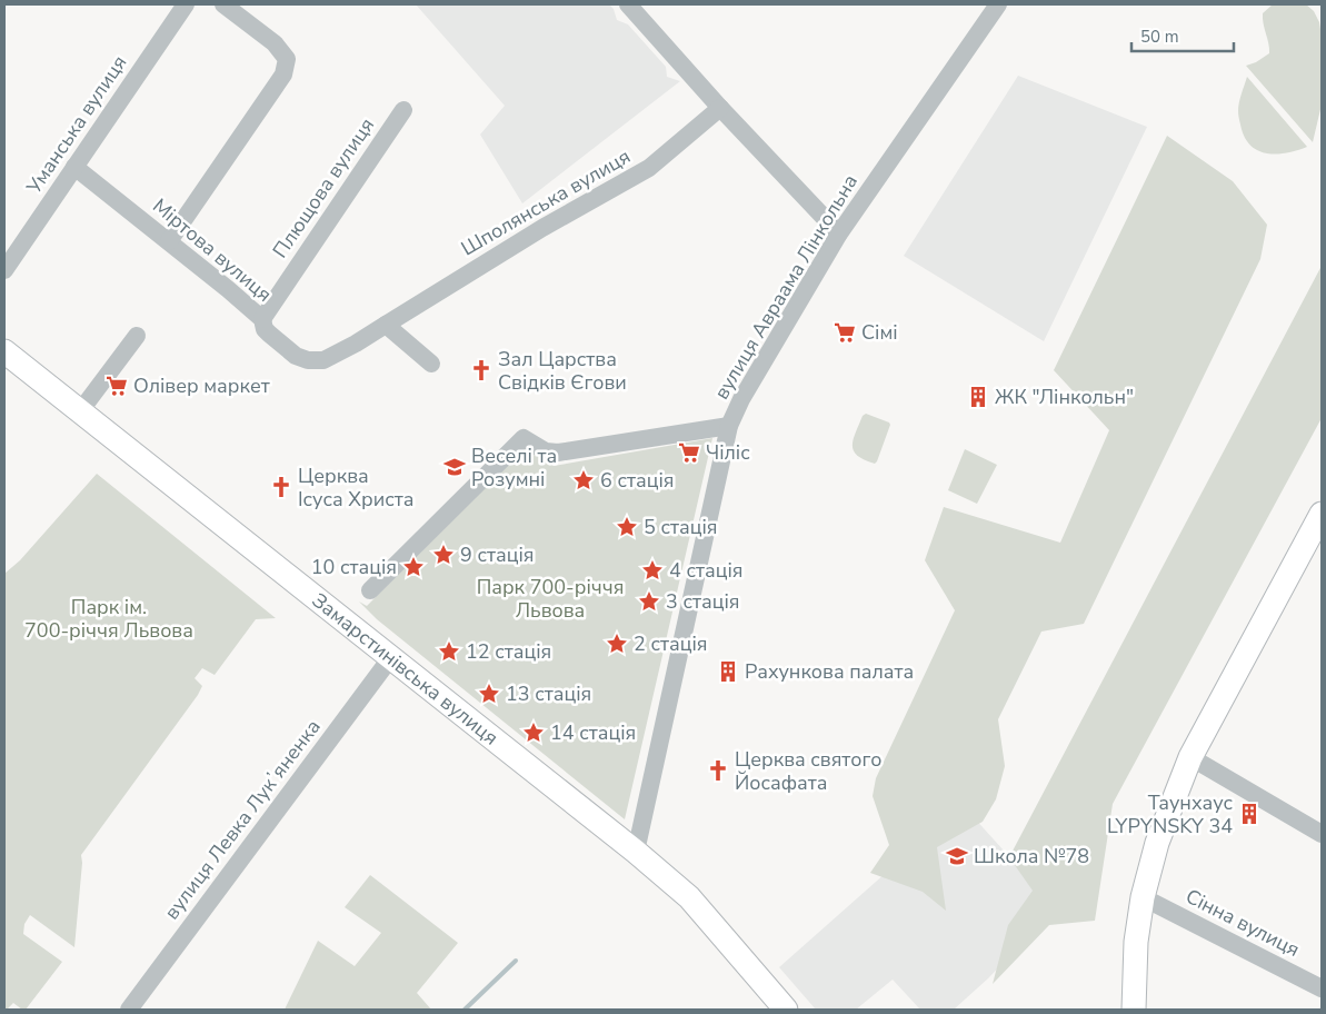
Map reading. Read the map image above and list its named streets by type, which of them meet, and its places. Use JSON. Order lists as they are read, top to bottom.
{
  "streets": {
    "main road": ["Замарстинівська вулиця"],
    "street": [
      "Уманська вулиця",
      "Плющова вулиця",
      "Шполянська вулиця",
      "Міртова вулиця",
      "вулиця Авраама Лінкольна",
      "вулиця Левка Лукʼяненка",
      "Сінна вулиця"
    ]
  },
  "crossings": [
    ["Уманська вулиця", "Міртова вулиця"],
    ["Плющова вулиця", "Міртова вулиця"],
    ["Шполянська вулиця", "Міртова вулиця"],
    ["вулиця Авраама Лінкольна", "Замарстинівська вулиця"],
    ["Замарстинівська вулиця", "вулиця Левка Лукʼяненка"]
  ],
  "parks": ["Парк 700-річчя Львова", "Парк ім. 700-річчя Львова"],
  "places": {
    "supermarket": ["Сімі", "Олівер маркет", "Чіліс"],
    "church": ["Зал Царства Свідків Єгови", "Церква Ісуса Христа", "Церква святого Йосафата"],
    "building": ["ЖК \"Лінкольн\"", "Рахункова палата", "Таунхаус LYPYNSKY 34"],
    "school or university": ["Веселі та Розумні", "Школа №78"],
    "place": [
      "6 стація",
      "5 стація",
      "9 стація",
      "10 стація",
      "4 стація",
      "3 стація",
      "2 стація",
      "12 стація",
      "13 стація",
      "14 стація"
    ]
  },
  "scale_bar": "50 m"
}
